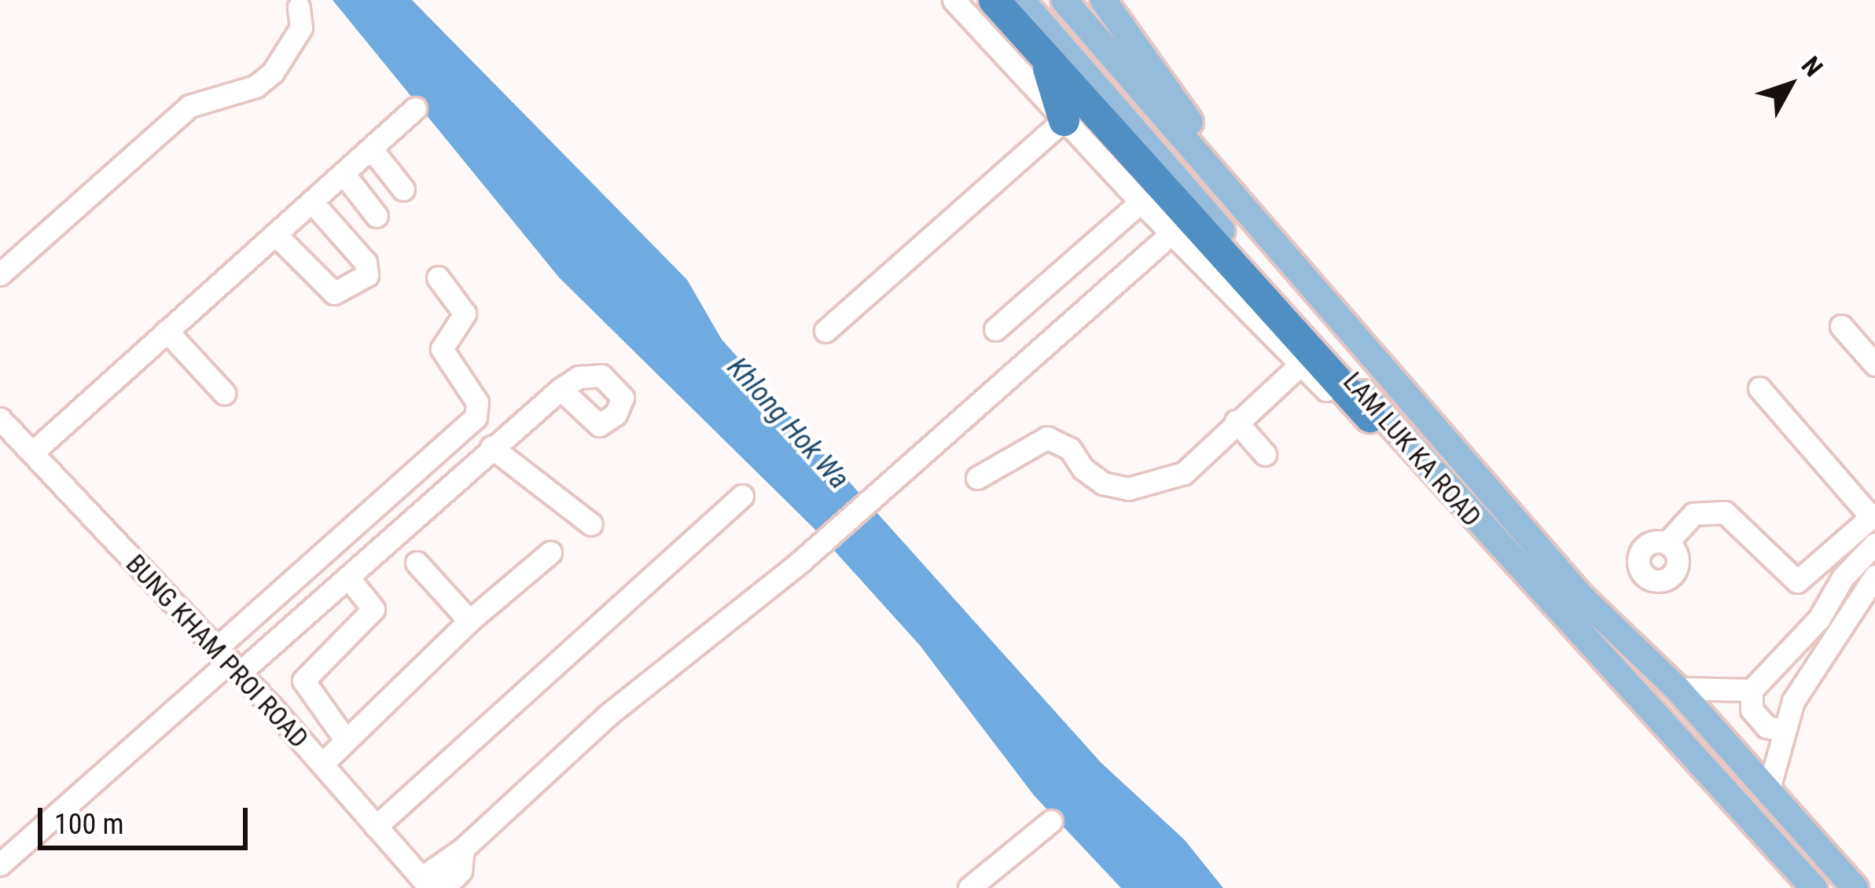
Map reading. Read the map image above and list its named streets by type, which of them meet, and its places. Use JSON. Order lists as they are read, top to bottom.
{
  "streets": {
    "main road": ["LAM LUK KA ROAD"],
    "street": ["BUNG KHAM PROI ROAD"]
  },
  "water": ["Khlong Hok Wa"],
  "scale_bar": "100 m",
  "north": "top right"
}
